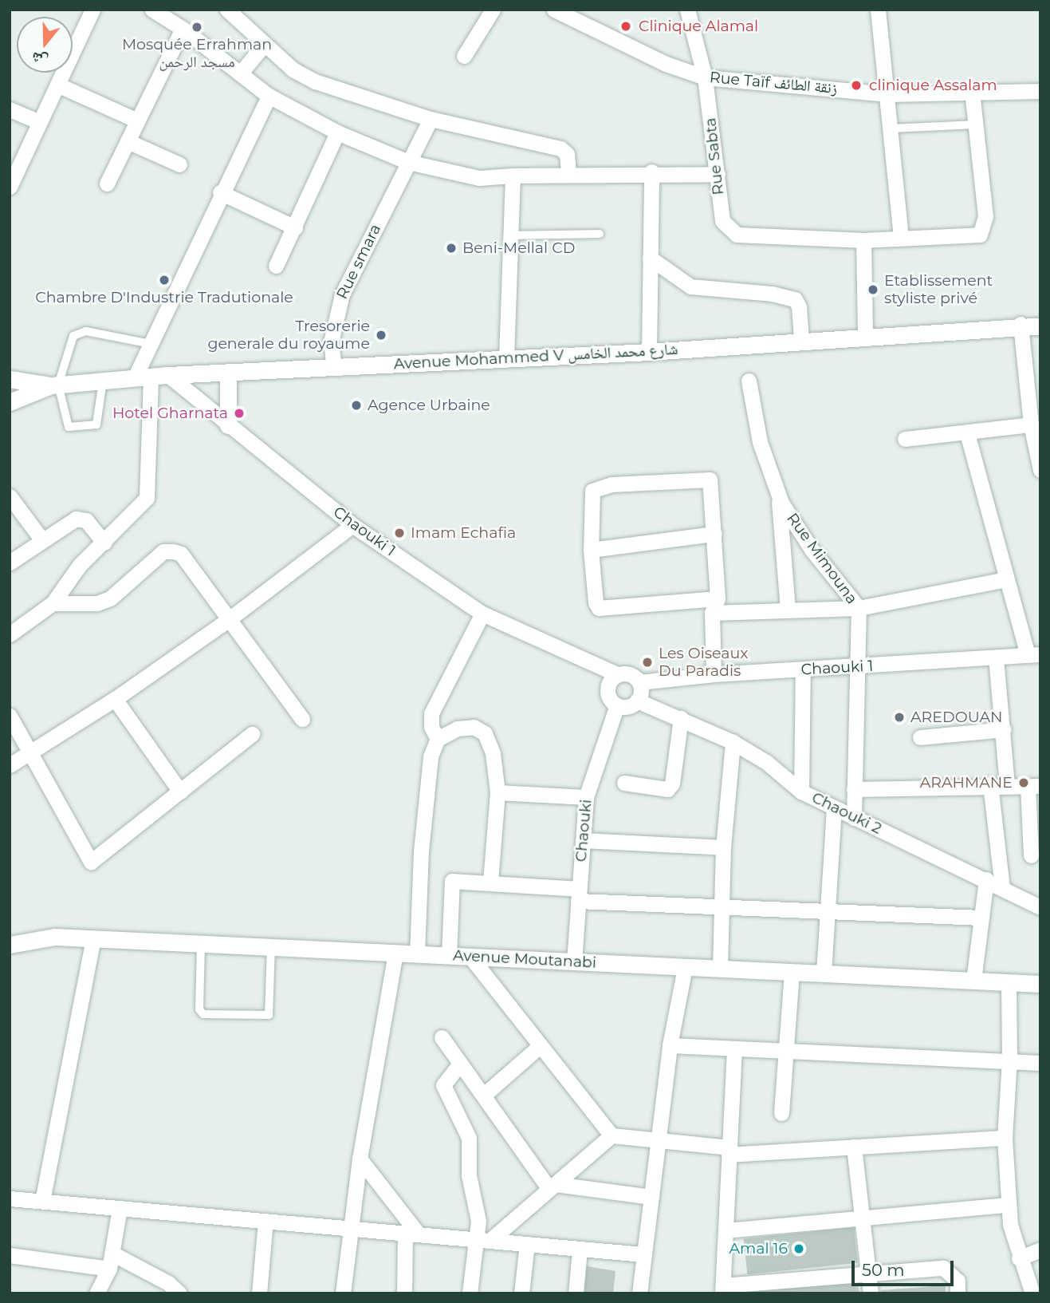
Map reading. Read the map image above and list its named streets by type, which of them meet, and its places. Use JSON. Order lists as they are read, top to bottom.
{
  "streets": {
    "main road": ["Avenue Mohammed V شارع محمد الخامس", "Avenue Moutanabi"],
    "street": [
      "Rue Taïf زنقة الطائف",
      "Rue Sabta",
      "Rue smara",
      "Chaouki 1",
      "Rue Mimouna",
      "Chaouki 2",
      "Chaouki"
    ]
  },
  "crossings": [
    ["Rue Taïf زنقة الطائف", "Rue Sabta"],
    ["Rue smara", "Avenue Mohammed V شارع محمد الخامس"],
    ["Avenue Mohammed V شارع محمد الخامس", "Chaouki 1"],
    ["Chaouki 1", "Rue Mimouna"],
    ["Chaouki 1", "Chaouki 2"],
    ["Chaouki 1", "Chaouki"],
    ["Rue Mimouna", "Chaouki 2"],
    ["Chaouki 2", "Chaouki"],
    ["Chaouki", "Avenue Moutanabi"]
  ],
  "places": [
    "Clinique Alamal",
    "Mosquée Errahman مسجد الرحمن",
    "clinique Assalam",
    "Beni-Mellal CD",
    "Chambre D'Industrie Tradutionale",
    "Etablissement styliste privé",
    "Tresorerie generale du royaume",
    "Agence Urbaine",
    "Hotel Gharnata",
    "Imam Echafia",
    "Les Oiseaux Du Paradis",
    "AREDOUAN",
    "ARAHMANE",
    "Amal 16"
  ],
  "scale_bar": "50 m",
  "north": "bottom"
}
